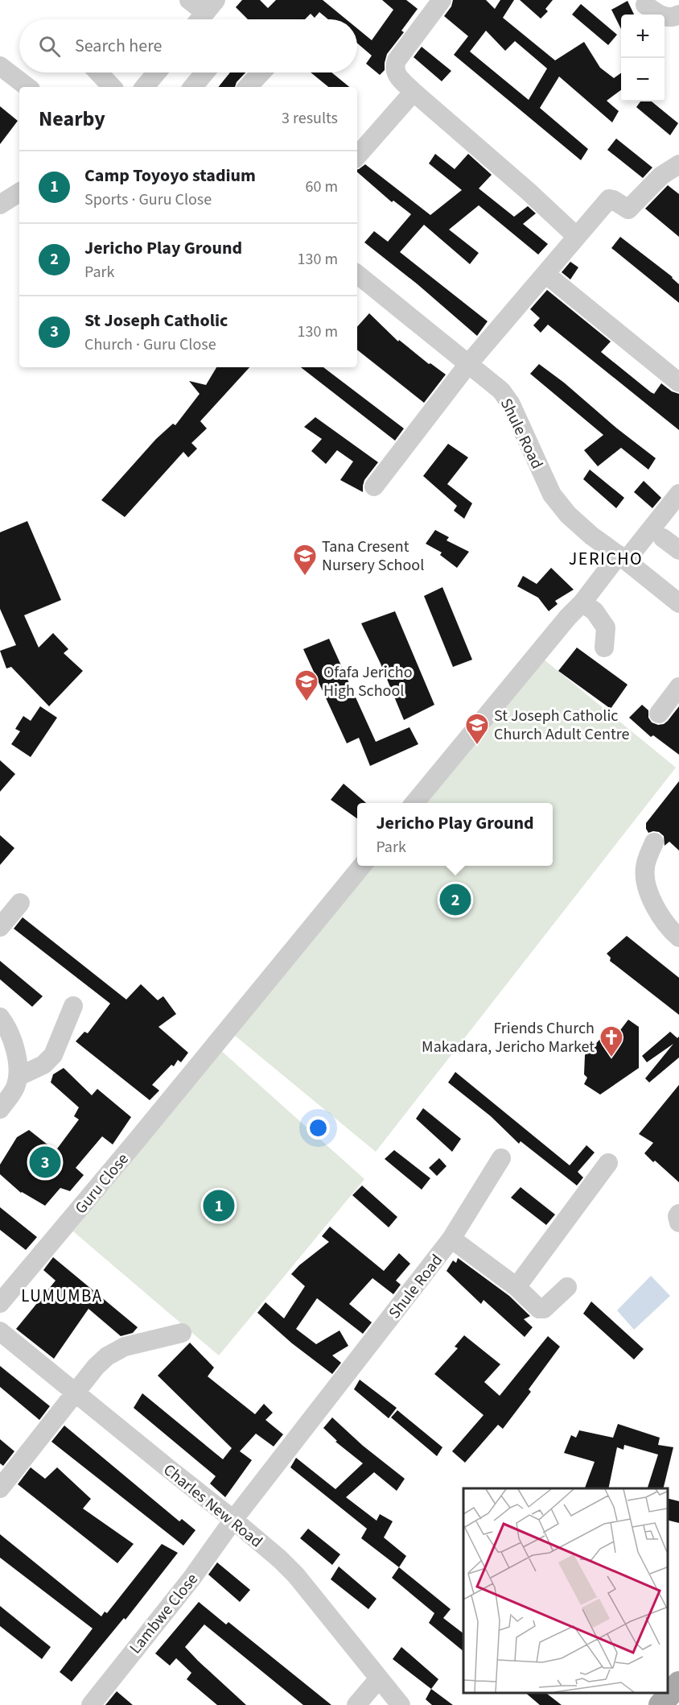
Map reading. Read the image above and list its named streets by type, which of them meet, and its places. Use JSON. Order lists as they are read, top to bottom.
{
  "streets": {
    "street": [
      "Shule Road",
      "Guru Close",
      "Charles New Road",
      "Lambwe Close"
    ]
  },
  "crossings": [
    ["Shule Road", "Charles New Road"],
    ["Shule Road", "Lambwe Close"],
    ["Charles New Road", "Lambwe Close"]
  ],
  "districts": ["JERICHO", "LUMUMBA"],
  "places": {
    "school or university": ["Tana Cresent Nursery School", "Ofafa Jericho High School", "St Joseph Catholic Church Adult Centre"],
    "church": ["Friends Church Makadara, Jericho Market"]
  },
  "page": {
    "map_buttons": ["+", "−"],
    "search": "Search here",
    "heading": ["Nearby", "3 results"],
    "list": [
      {
        "mark": "1",
        "name": "Camp Toyoyo stadium",
        "note": "Sports · Guru Close",
        "value": "60 m"
      },
      {
        "mark": "2",
        "name": "Jericho Play Ground",
        "note": "Park",
        "value": "130 m"
      },
      {
        "mark": "3",
        "name": "St Joseph Catholic",
        "note": "Church · Guru Close",
        "value": "130 m"
      }
    ],
    "popup": ["Jericho Play Ground", "Park"],
    "pins": ["2", "3", "1"]
  }
}
